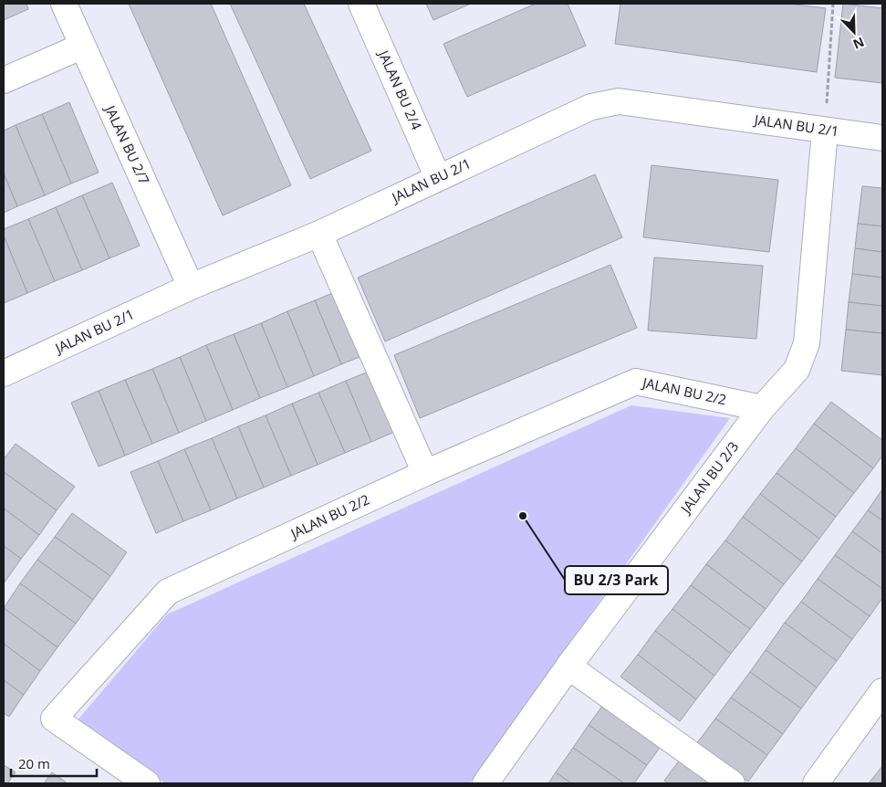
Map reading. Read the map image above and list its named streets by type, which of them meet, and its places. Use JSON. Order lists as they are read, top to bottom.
{
  "streets": {
    "street": [
      "JALAN BU 2/4",
      "JALAN BU 2/1",
      "JALAN BU 2/7",
      "JALAN BU 2/2",
      "JALAN BU 2/3"
    ]
  },
  "crossings": [
    ["JALAN BU 2/4", "JALAN BU 2/1"],
    ["JALAN BU 2/1", "JALAN BU 2/7"],
    ["JALAN BU 2/1", "JALAN BU 2/3"],
    ["JALAN BU 2/2", "JALAN BU 2/3"]
  ],
  "places": ["BU 2/3 Park"],
  "scale_bar": "20 m",
  "north": "bottom right"
}
